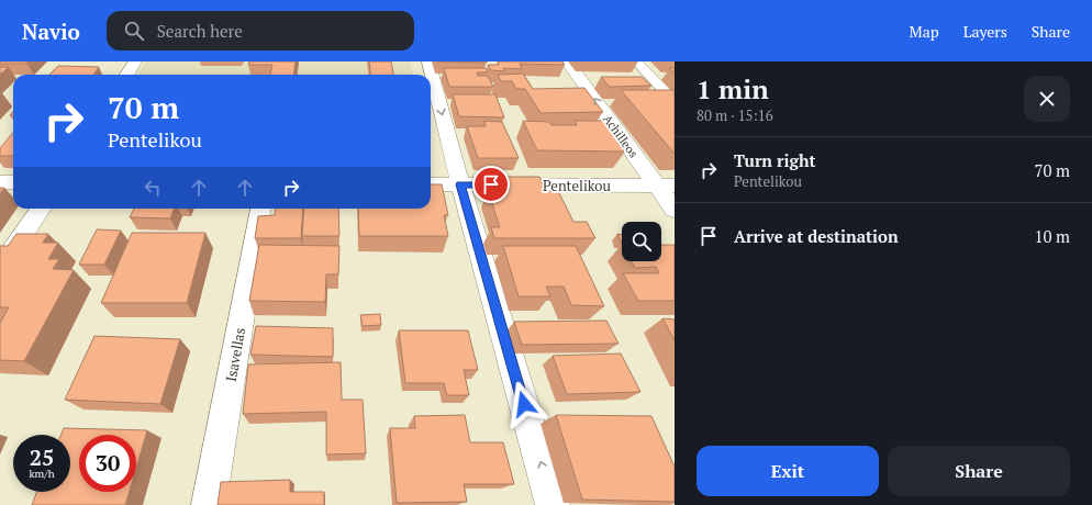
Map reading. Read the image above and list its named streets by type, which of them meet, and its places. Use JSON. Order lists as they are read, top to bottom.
{
  "streets": {
    "street": ["Achilleos", "Pentelikou", "Isavellas"]
  },
  "crossings": [
    ["Achilleos", "Pentelikou"]
  ],
  "page": {
    "header": "Navio",
    "search": "Search here",
    "nav": ["Map", "Layers", "Share"],
    "heading": ["1 min", "80 m · 15:16"],
    "turn": ["70 m", "Pentelikou"],
    "list": [
      {
        "name": "Turn right",
        "note": "Pentelikou",
        "value": "70 m"
      },
      {
        "name": "Arrive at destination",
        "value": "10 m"
      }
    ],
    "speed": "25 km/h",
    "limit": "30",
    "buttons": ["Exit", "Share"]
  }
}
